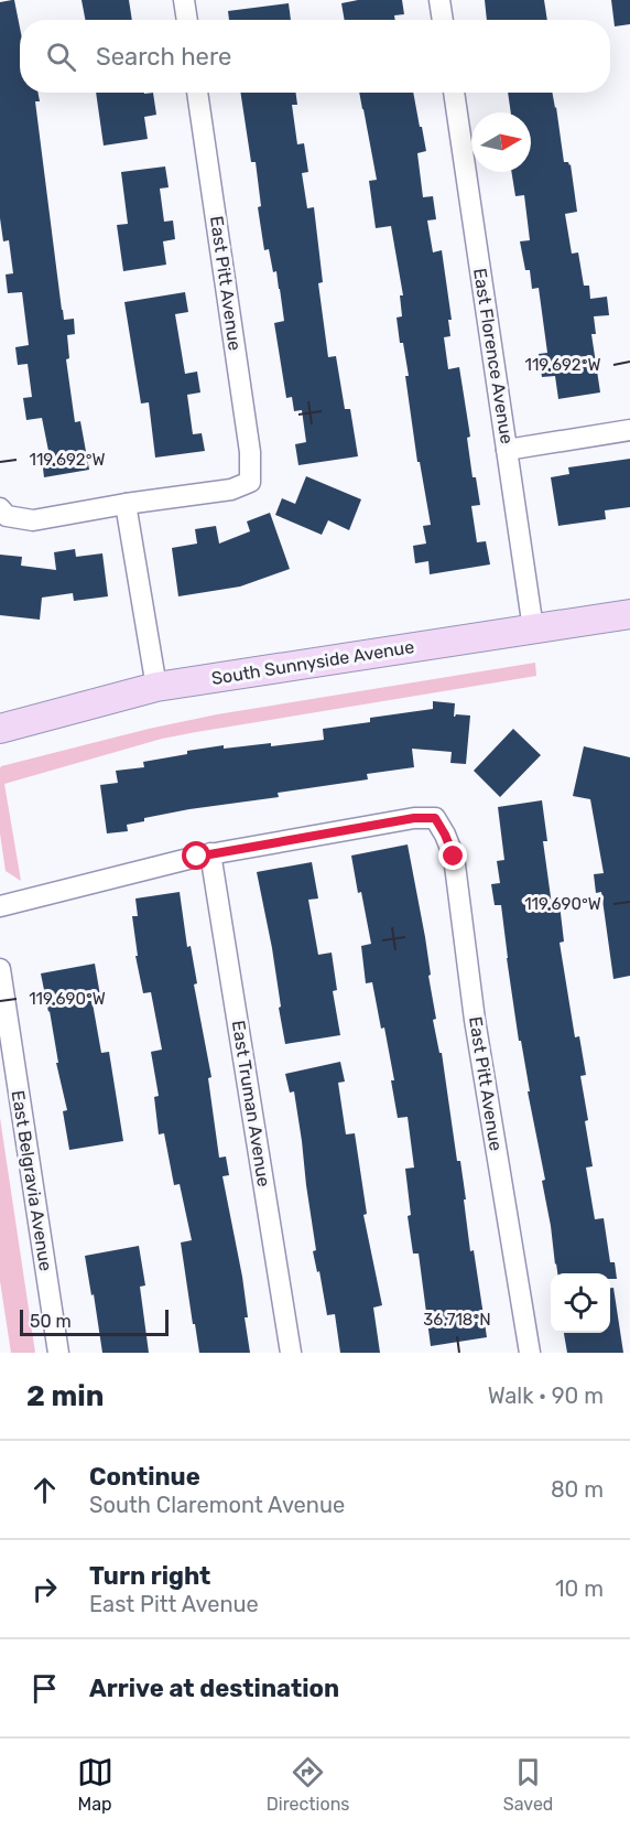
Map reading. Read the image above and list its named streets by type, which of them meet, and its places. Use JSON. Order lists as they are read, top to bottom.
{
  "streets": {
    "street": [
      "East Pitt Avenue",
      "East Florence Avenue",
      "South Sunnyside Avenue",
      "East Truman Avenue",
      "East Belgravia Avenue"
    ]
  },
  "crossings": [
    ["East Pitt Avenue", "East Truman Avenue"],
    ["East Florence Avenue", "South Sunnyside Avenue"]
  ],
  "scale_bar": "50 m",
  "north": "right",
  "page": {
    "search": "Search here",
    "scale": "50 m",
    "heading": ["2 min", "Walk · 90 m"],
    "list": [
      ["Continue", "South Claremont Avenue", "80 m"],
      ["Turn right", "East Pitt Avenue", "10 m"],
      "Arrive at destination"
    ],
    "nav": ["Map", "Directions", "Saved"]
  },
  "coordinates": ["119.692°W", "119.690°W", "36.718°N"]
}
